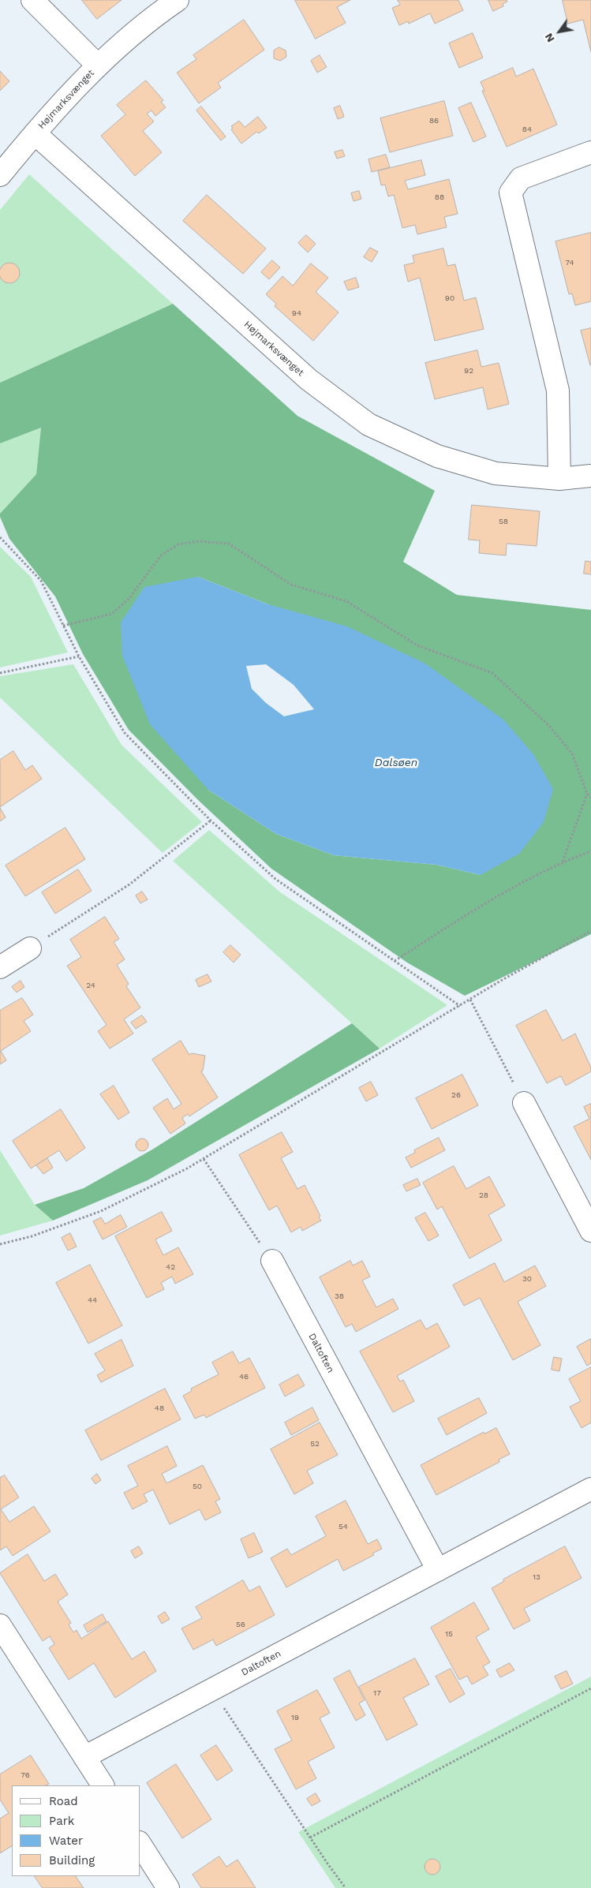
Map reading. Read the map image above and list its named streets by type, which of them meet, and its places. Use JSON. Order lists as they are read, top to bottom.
{
  "streets": {
    "street": ["Højmarksvænget", "Daltoften"]
  },
  "water": ["Dalsøen"],
  "house_numbers": [
    "86",
    "84",
    "88",
    "74",
    "90",
    "94",
    "92",
    "58",
    "24",
    "26",
    "28",
    "42",
    "30",
    "38",
    "44",
    "46",
    "48",
    "52",
    "50",
    "54",
    "13",
    "56",
    "15",
    "17",
    "19",
    "76"
  ],
  "legend": [
    "Road",
    "Park",
    "Water",
    "Building"
  ],
  "north": "bottom left"
}
